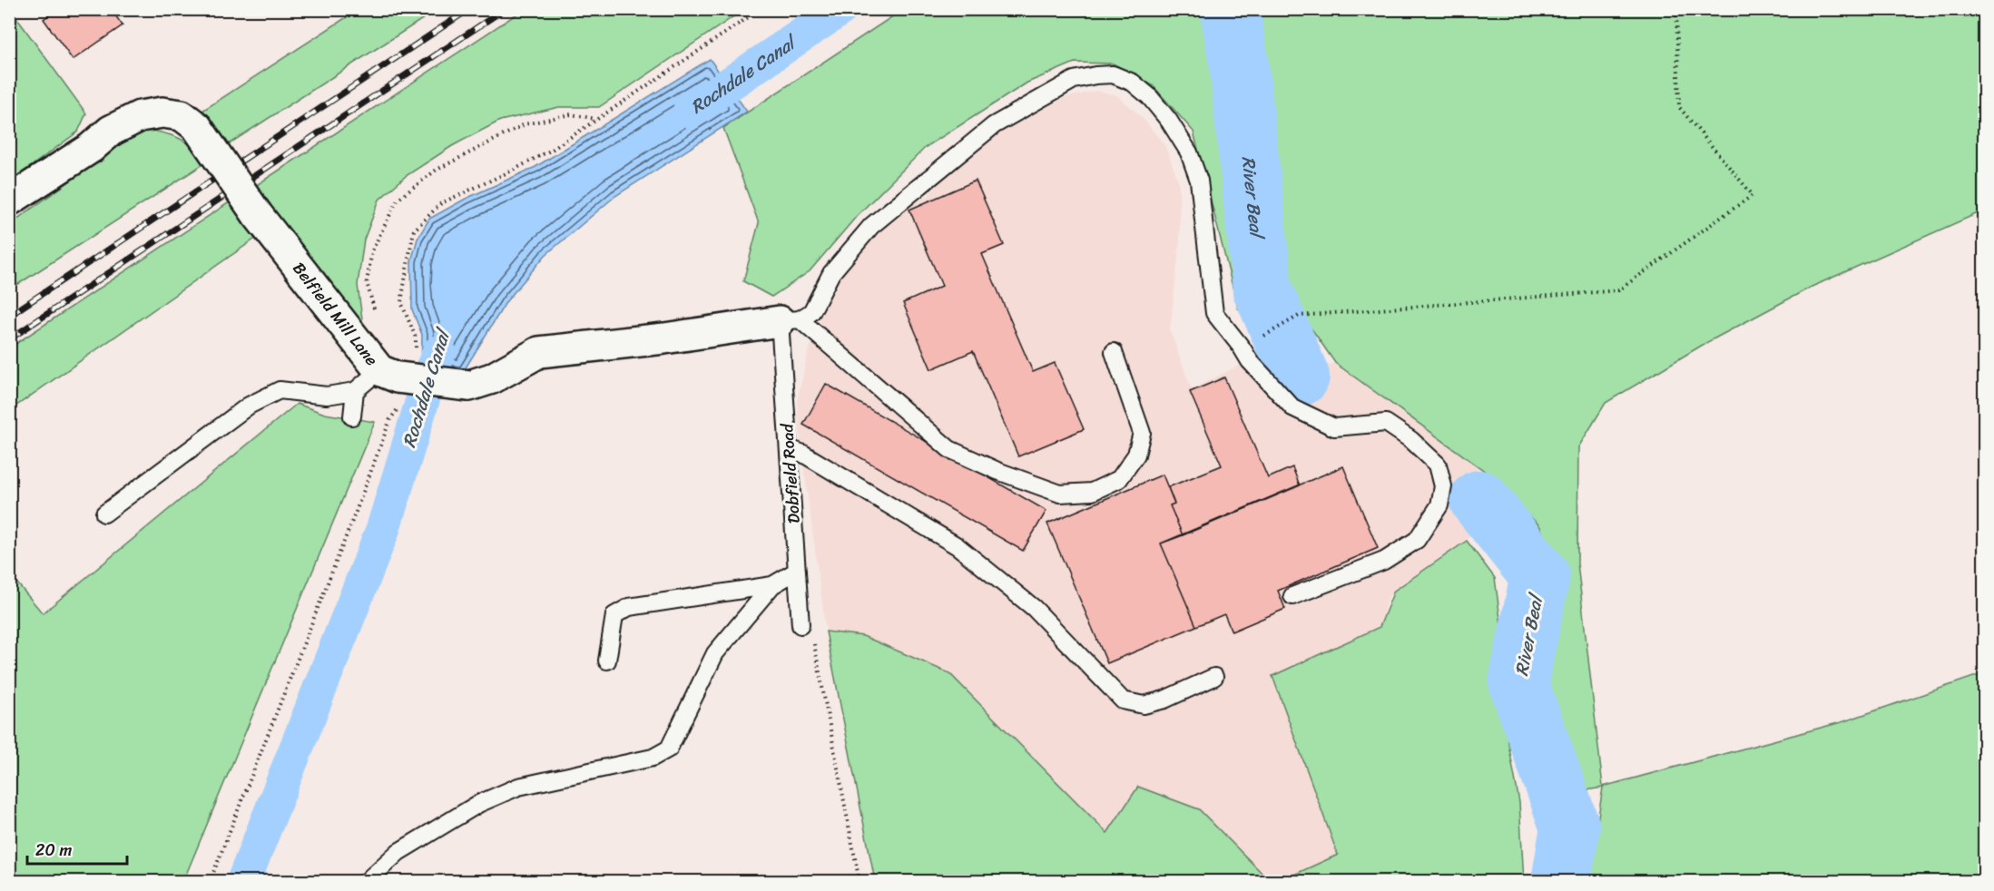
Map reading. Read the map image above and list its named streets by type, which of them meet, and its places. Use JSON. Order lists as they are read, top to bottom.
{
  "streets": {
    "street": ["Belfield Mill Lane"],
    "lane": ["Dobfield Road"]
  },
  "water": ["Rochdale Canal", "River Beal"],
  "scale_bar": "20 m"
}
